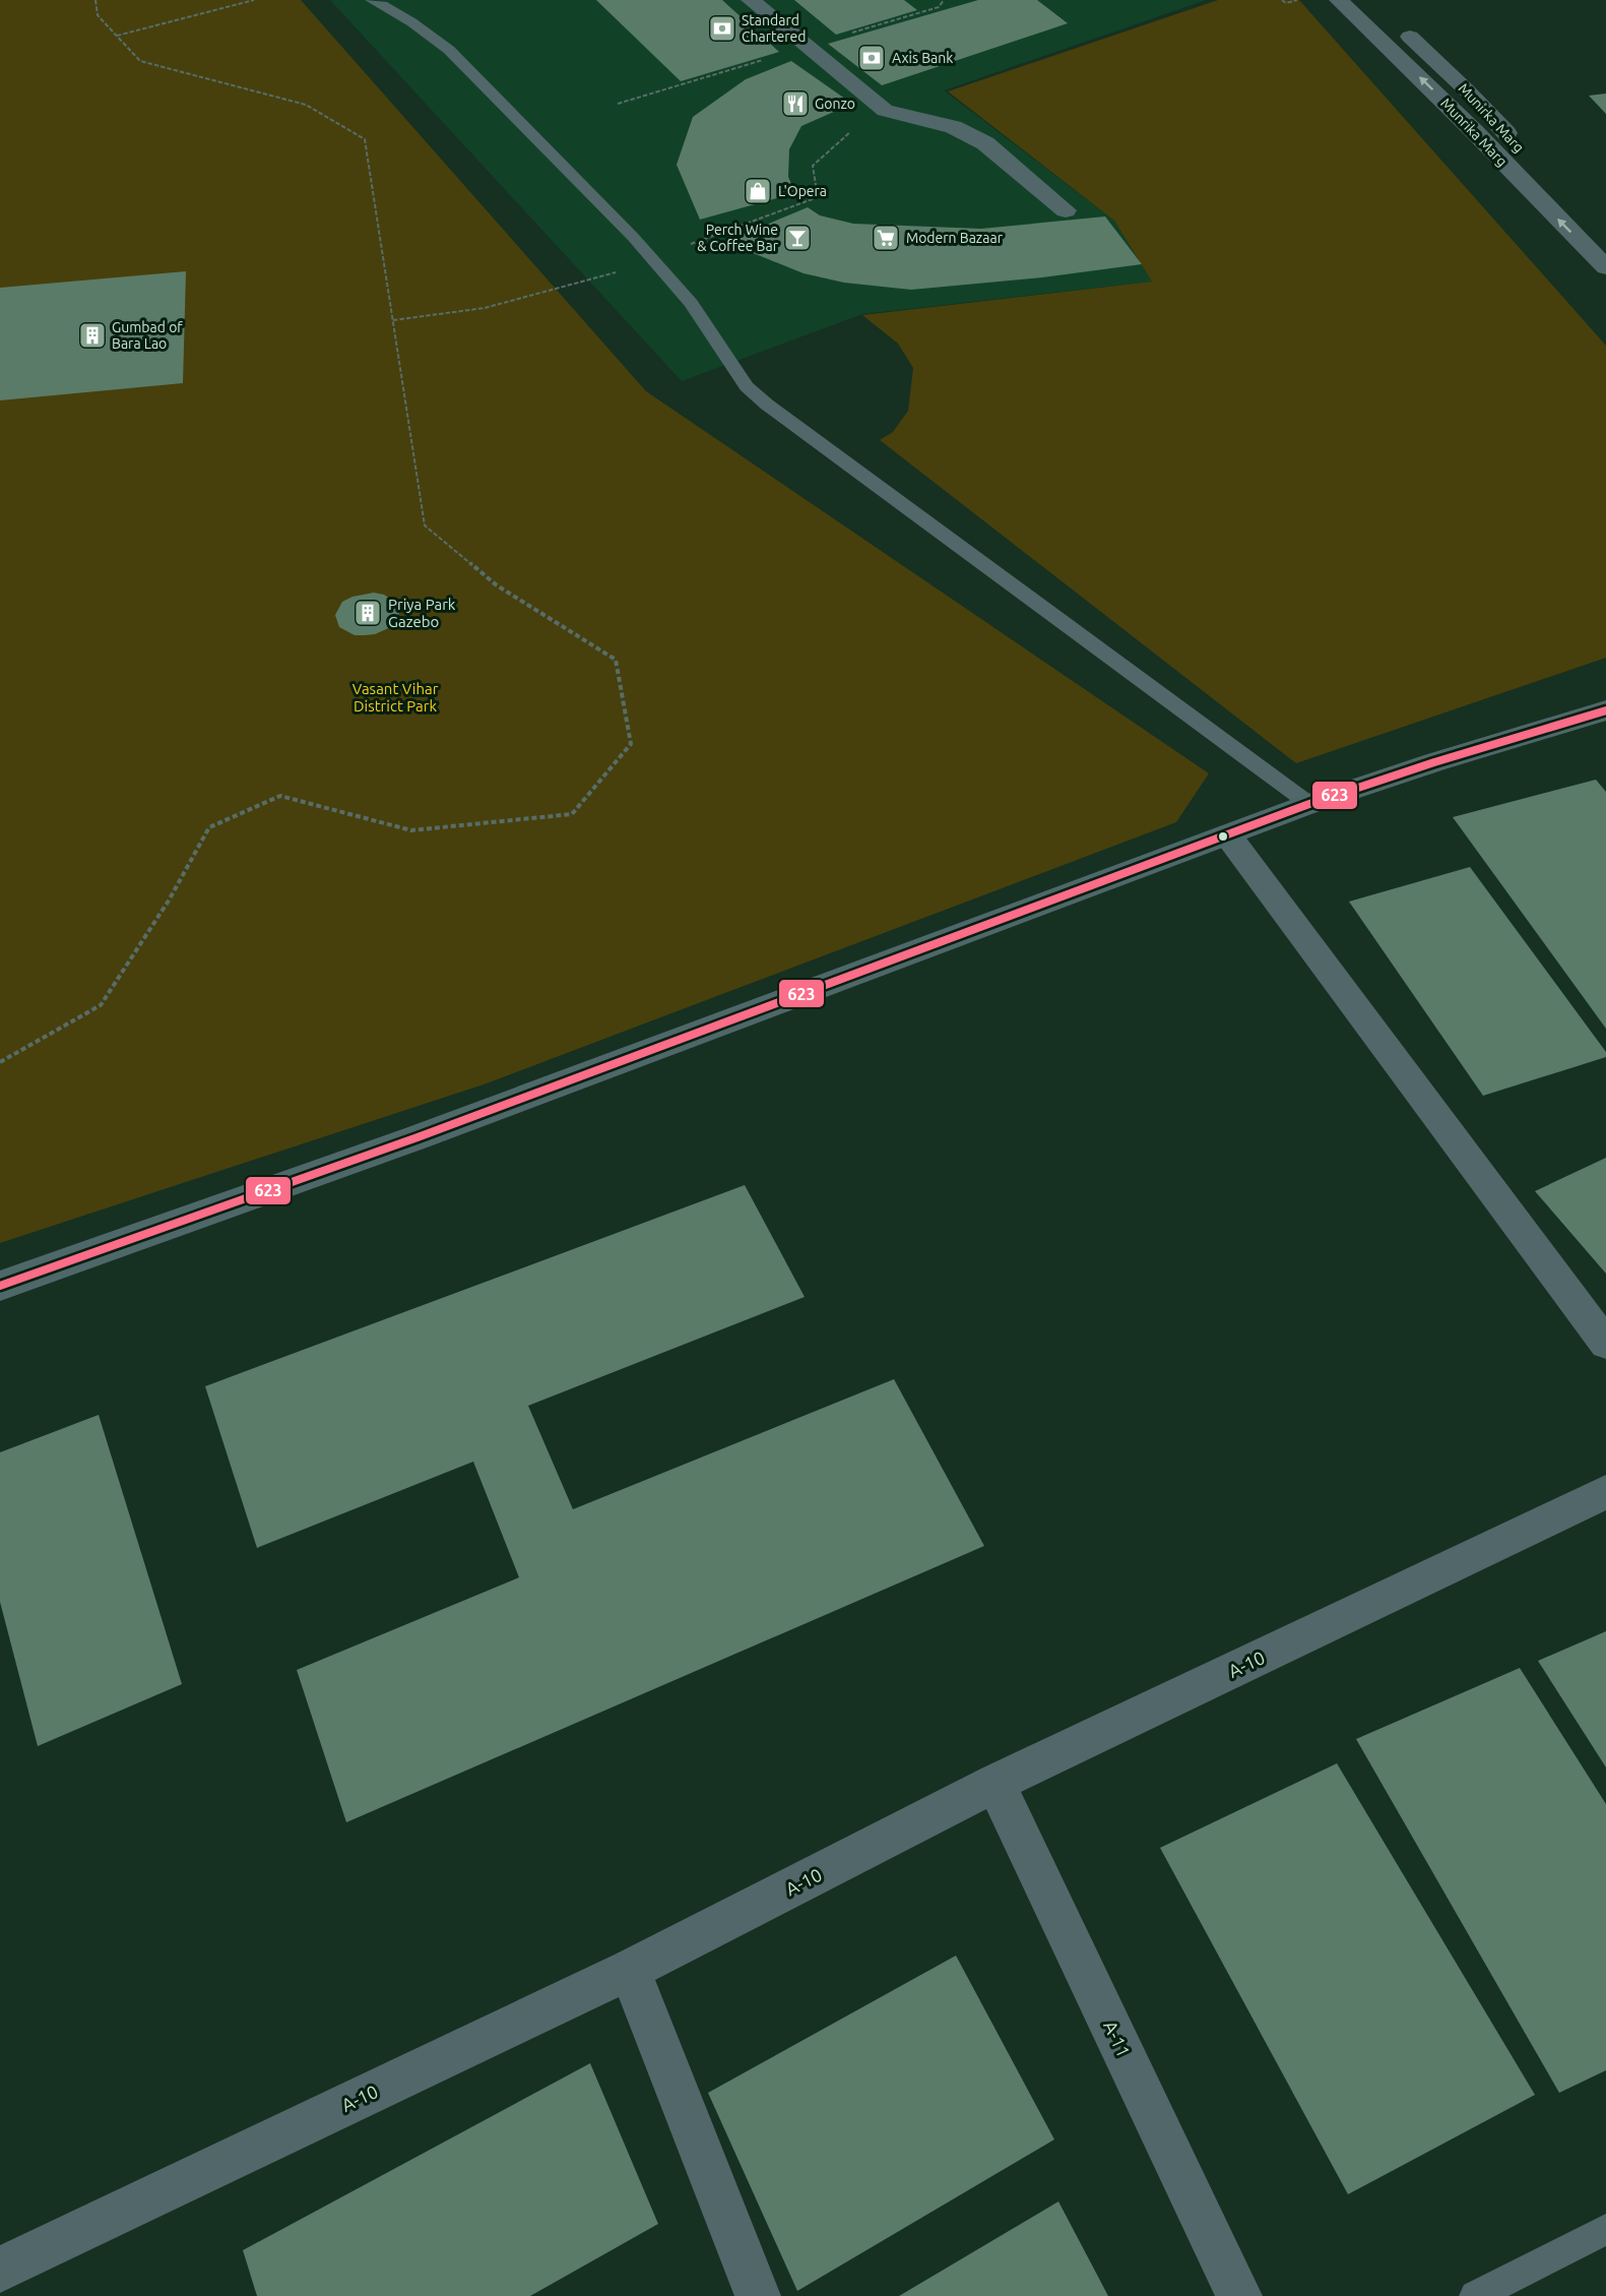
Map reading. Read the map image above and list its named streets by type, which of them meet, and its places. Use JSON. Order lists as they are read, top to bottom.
{
  "streets": {
    "street": [
      "Munirka Marg",
      "Munrika Marg",
      "A-10",
      "A-11"
    ]
  },
  "crossings": [
    ["A-10", "A-11"]
  ],
  "one_way": ["Munrika Marg"],
  "parks": ["Vasant Vihar District Park"],
  "places": {
    "bank": ["Standard Chartered", "Axis Bank"],
    "restaurant": ["Gonzo"],
    "shop": ["L'Opera"],
    "bar": ["Perch Wine & Coffee Bar"],
    "supermarket": ["Modern Bazaar"],
    "building": ["Gumbad of Bara Lao", "Priya Park Gazebo"]
  },
  "lines": ["transit line 623"]
}
